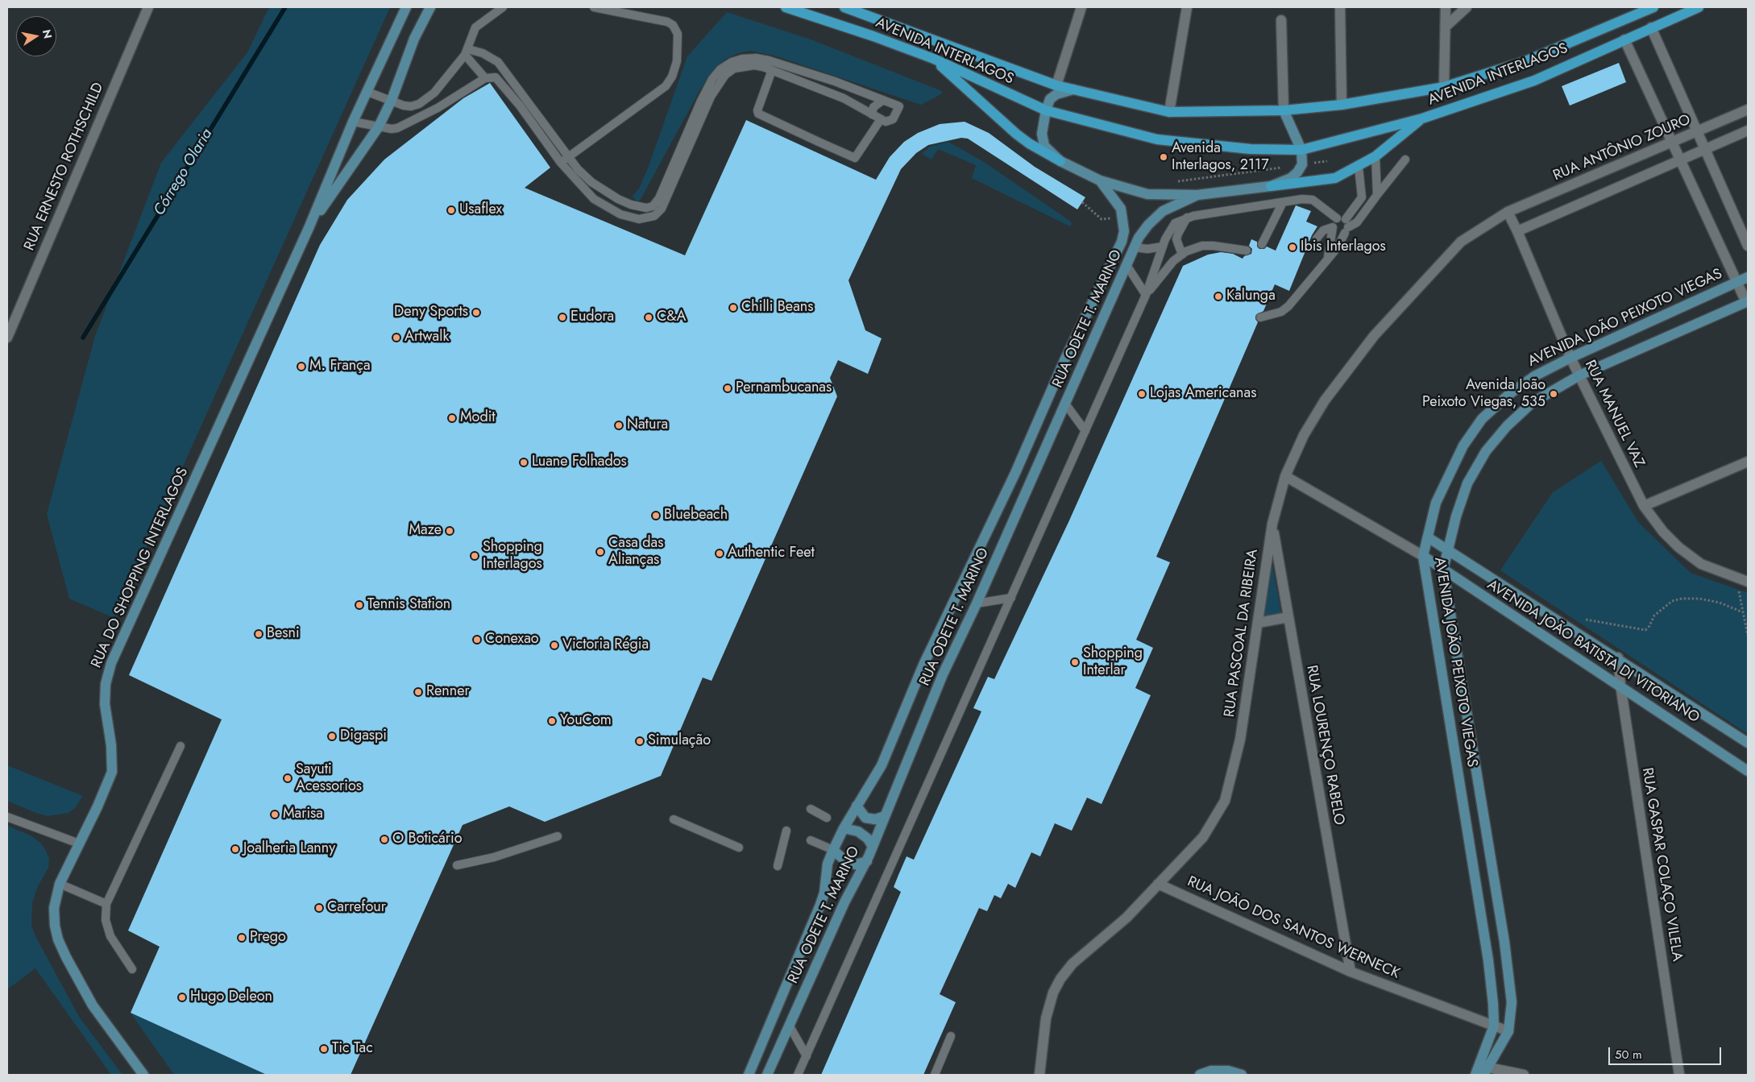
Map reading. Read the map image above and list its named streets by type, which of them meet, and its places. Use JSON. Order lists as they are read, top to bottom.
{
  "streets": {
    "main road": ["AVENIDA INTERLAGOS"],
    "street": [
      "RUA ANTÔNIO ZOURO",
      "RUA ERNESTO ROTHSCHILD",
      "AVENIDA JOÃO PEIXOTO VIEGAS",
      "RUA ODETE T. MARINO",
      "RUA MANUEL VAZ",
      "RUA DO SHOPPING INTERLAGOS",
      "RUA PASCOAL DA RIBEIRA",
      "AVENIDA JOÃO BATISTA DI VITORIANO",
      "RUA LOURENÇO RABELO",
      "RUA GASPAR COLAÇO VILELA",
      "RUA JOÃO DOS SANTOS WERNECK"
    ]
  },
  "crossings": [
    ["RUA ANTÔNIO ZOURO", "RUA MANUEL VAZ"],
    ["RUA ANTÔNIO ZOURO", "RUA PASCOAL DA RIBEIRA"],
    ["AVENIDA JOÃO PEIXOTO VIEGAS", "RUA MANUEL VAZ"],
    ["AVENIDA JOÃO PEIXOTO VIEGAS", "AVENIDA JOÃO BATISTA DI VITORIANO"],
    ["AVENIDA JOÃO PEIXOTO VIEGAS", "RUA JOÃO DOS SANTOS WERNECK"],
    ["RUA MANUEL VAZ", "RUA PASCOAL DA RIBEIRA"],
    ["RUA PASCOAL DA RIBEIRA", "RUA LOURENÇO RABELO"],
    ["RUA PASCOAL DA RIBEIRA", "RUA JOÃO DOS SANTOS WERNECK"],
    ["AVENIDA JOÃO BATISTA DI VITORIANO", "RUA GASPAR COLAÇO VILELA"],
    ["RUA LOURENÇO RABELO", "RUA JOÃO DOS SANTOS WERNECK"]
  ],
  "water": ["Córrego Olaria"],
  "places": [
    "Avenida Interlagos, 2117",
    "Usaflex",
    "Ibis Interlagos",
    "Kalunga",
    "Chilli Beans",
    "Deny Sports",
    "Eudora",
    "C&A",
    "Artwalk",
    "M. França",
    "Pernambucanas",
    "Lojas Americanas",
    "Avenida João Peixoto Viegas, 535",
    "Modit",
    "Natura",
    "Luane Folhados",
    "Bluebeach",
    "Maze",
    "Casa das Alianças",
    "Authentic Feet",
    "Shopping Interlagos",
    "Tennis Station",
    "Besni",
    "Conexao",
    "Victoria Régia",
    "Shopping Interlar",
    "Renner",
    "YouCom",
    "Digaspi",
    "Simulação",
    "Sayuti Acessorios",
    "Marisa",
    "O Boticário",
    "Joalheria Lanny",
    "Carrefour",
    "Prego",
    "Hugo Deleon",
    "Tic Tac"
  ],
  "scale_bar": "50 m",
  "north": "right"
}
